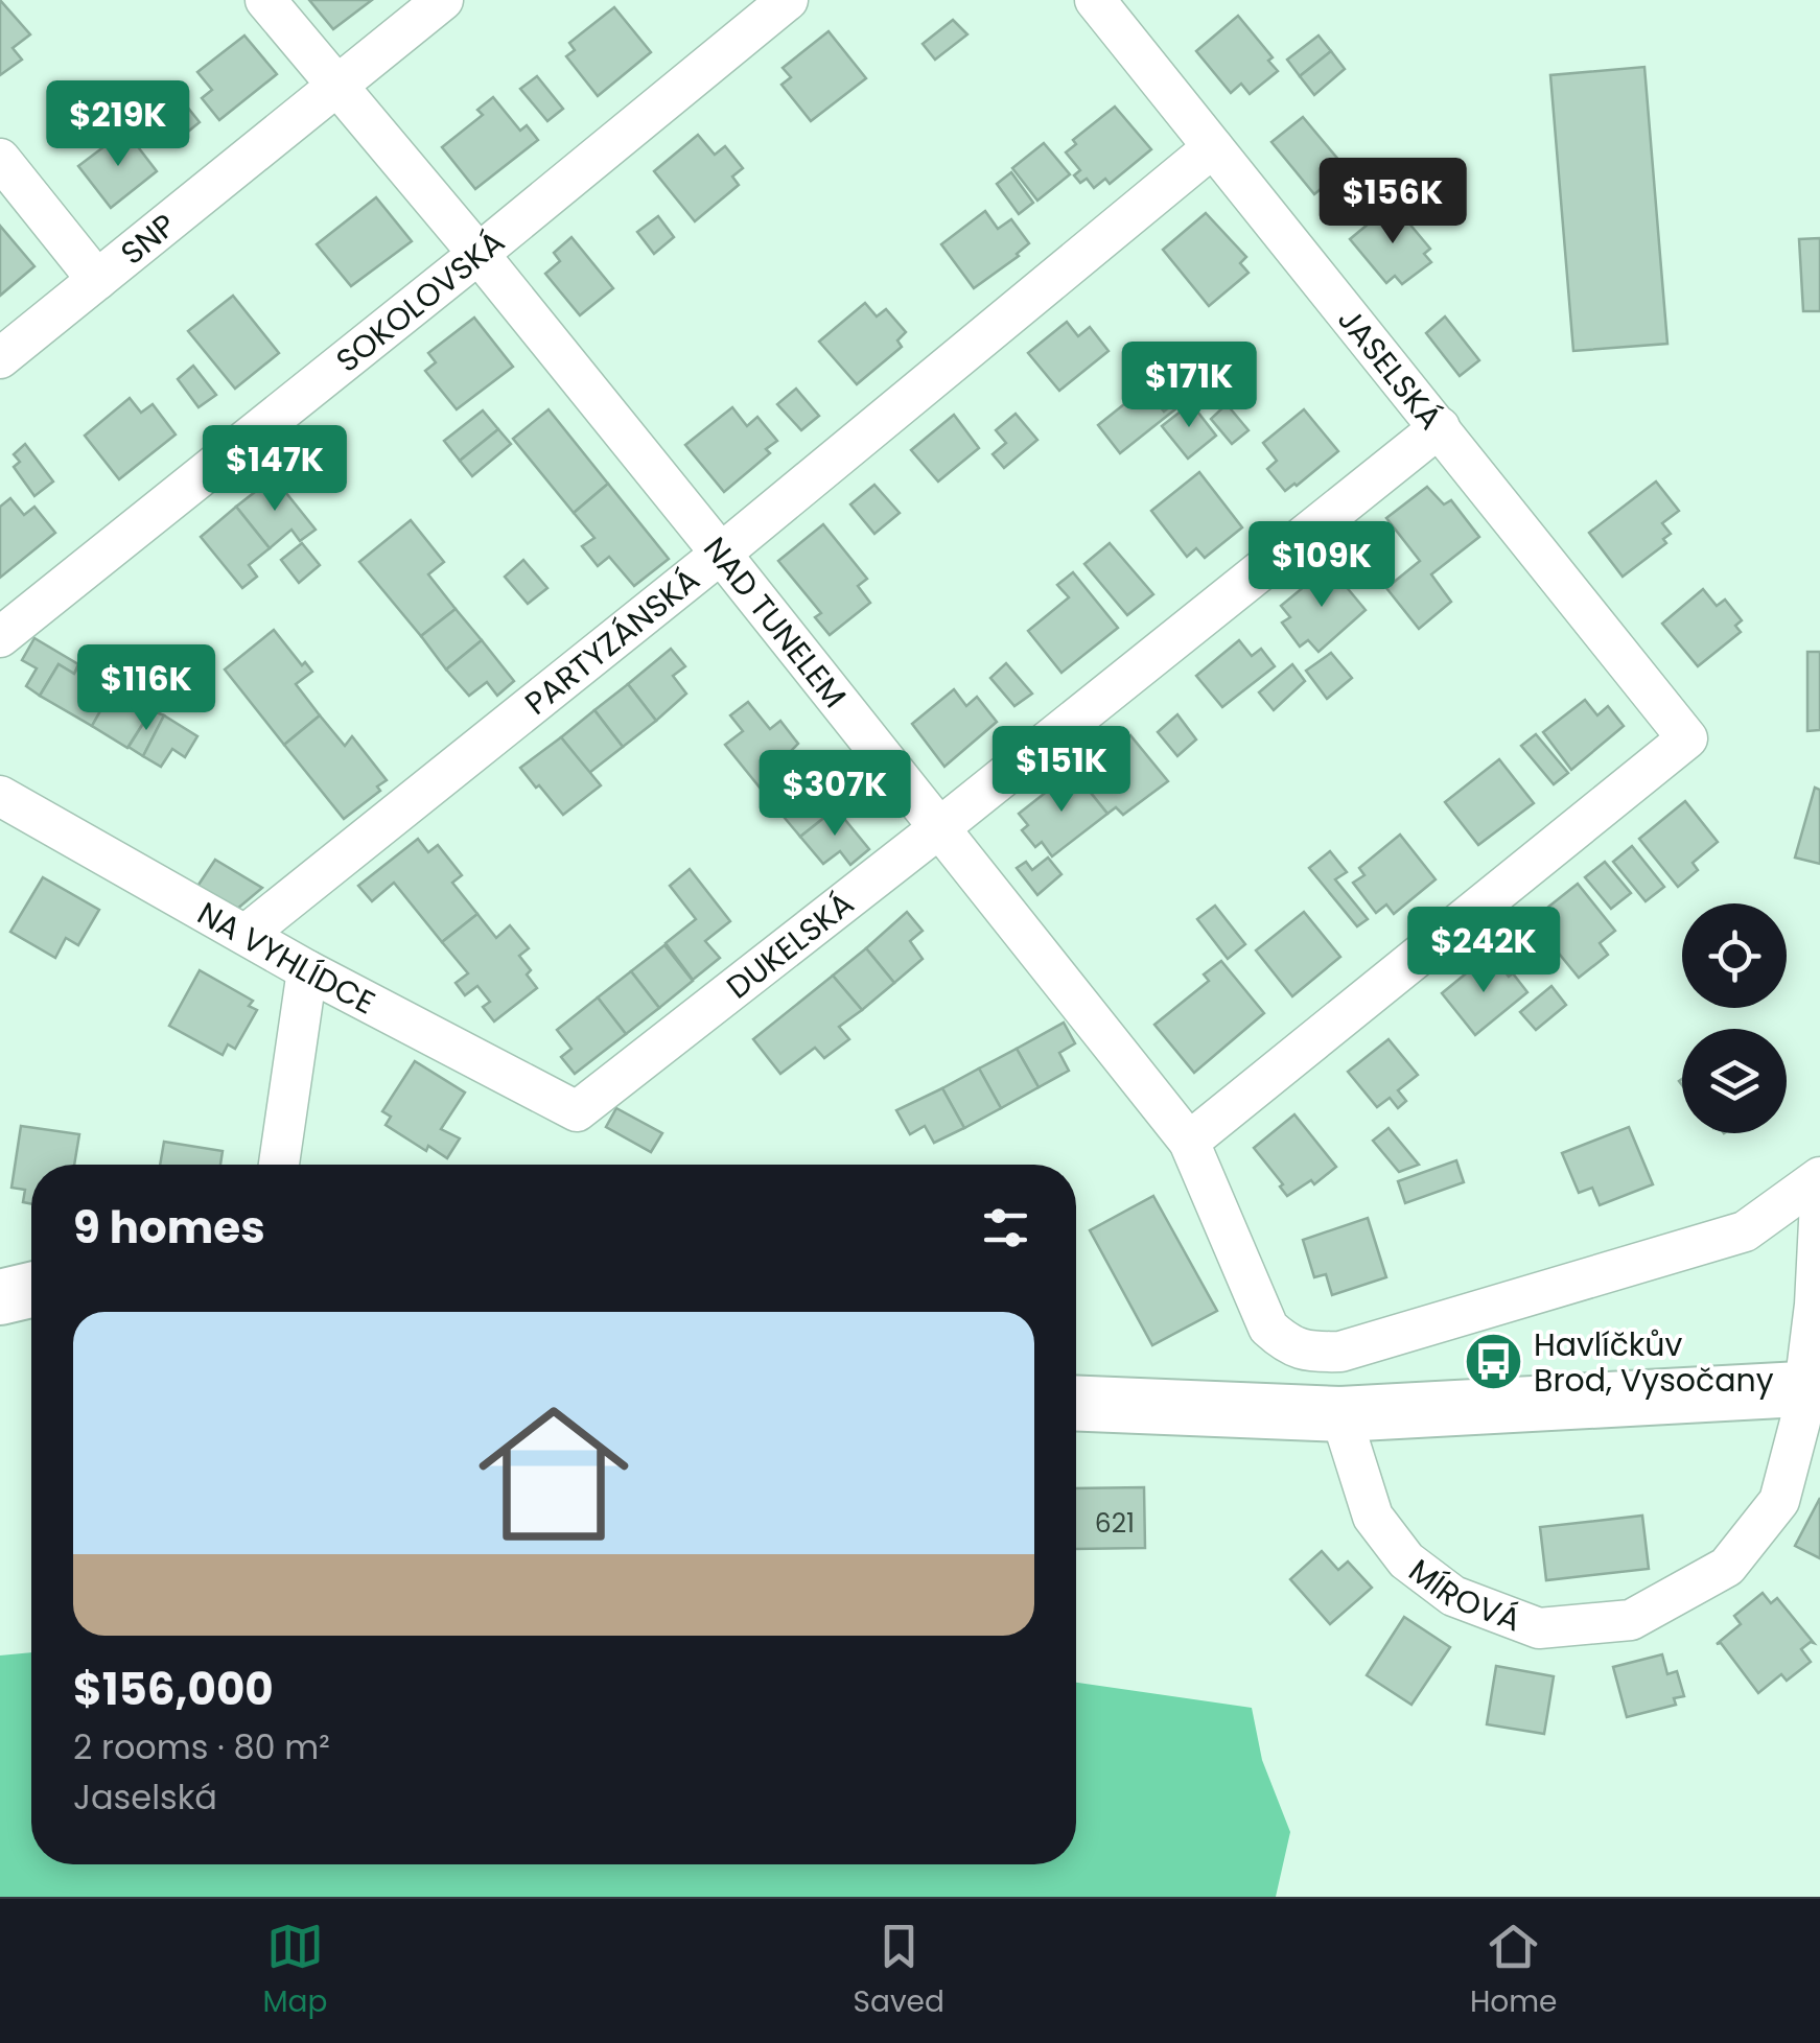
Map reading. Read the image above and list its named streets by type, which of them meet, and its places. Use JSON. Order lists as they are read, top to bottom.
{
  "streets": {
    "street": [
      "SNP",
      "SOKOLOVSKÁ",
      "JASELSKÁ",
      "NAD TUNELEM",
      "PARTYZÁNSKÁ",
      "DUKELSKÁ",
      "NA VYHLÍDCE",
      "MÍROVÁ"
    ]
  },
  "crossings": [
    ["SNP", "NAD TUNELEM"],
    ["SOKOLOVSKÁ", "NAD TUNELEM"],
    ["JASELSKÁ", "NAD TUNELEM"],
    ["JASELSKÁ", "PARTYZÁNSKÁ"],
    ["JASELSKÁ", "DUKELSKÁ"],
    ["NAD TUNELEM", "PARTYZÁNSKÁ"],
    ["NAD TUNELEM", "DUKELSKÁ"],
    ["PARTYZÁNSKÁ", "NA VYHLÍDCE"],
    ["DUKELSKÁ", "NA VYHLÍDCE"]
  ],
  "places": {
    "bus stop": ["Havlíčkův Brod, Vysočany"]
  },
  "house_numbers": ["621"],
  "page": {
    "price": [
      "$219K",
      "$156K",
      "$171K",
      "$147K",
      "$109K",
      "$116K",
      "$151K",
      "$307K",
      "$242K"
    ],
    "heading": "9 homes",
    "list": [
      {
        "name": "$156,000",
        "note": "2 rooms · 80 m² · Jaselská"
      }
    ],
    "tabs": ["Map", "Saved", "Home"]
  }
}
